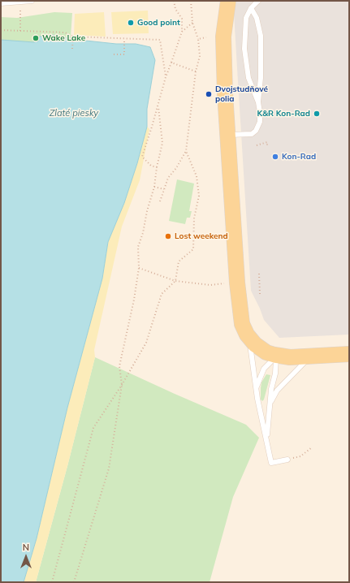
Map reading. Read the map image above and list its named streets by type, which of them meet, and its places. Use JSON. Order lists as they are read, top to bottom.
{
  "water": ["Zlaté piesky"],
  "places": [
    "Good point",
    "Wake Lake",
    "Dvojstudňové polia",
    "K&R Kon-Rad",
    "Kon-Rad",
    "Lost weekend"
  ],
  "north": "top"
}
